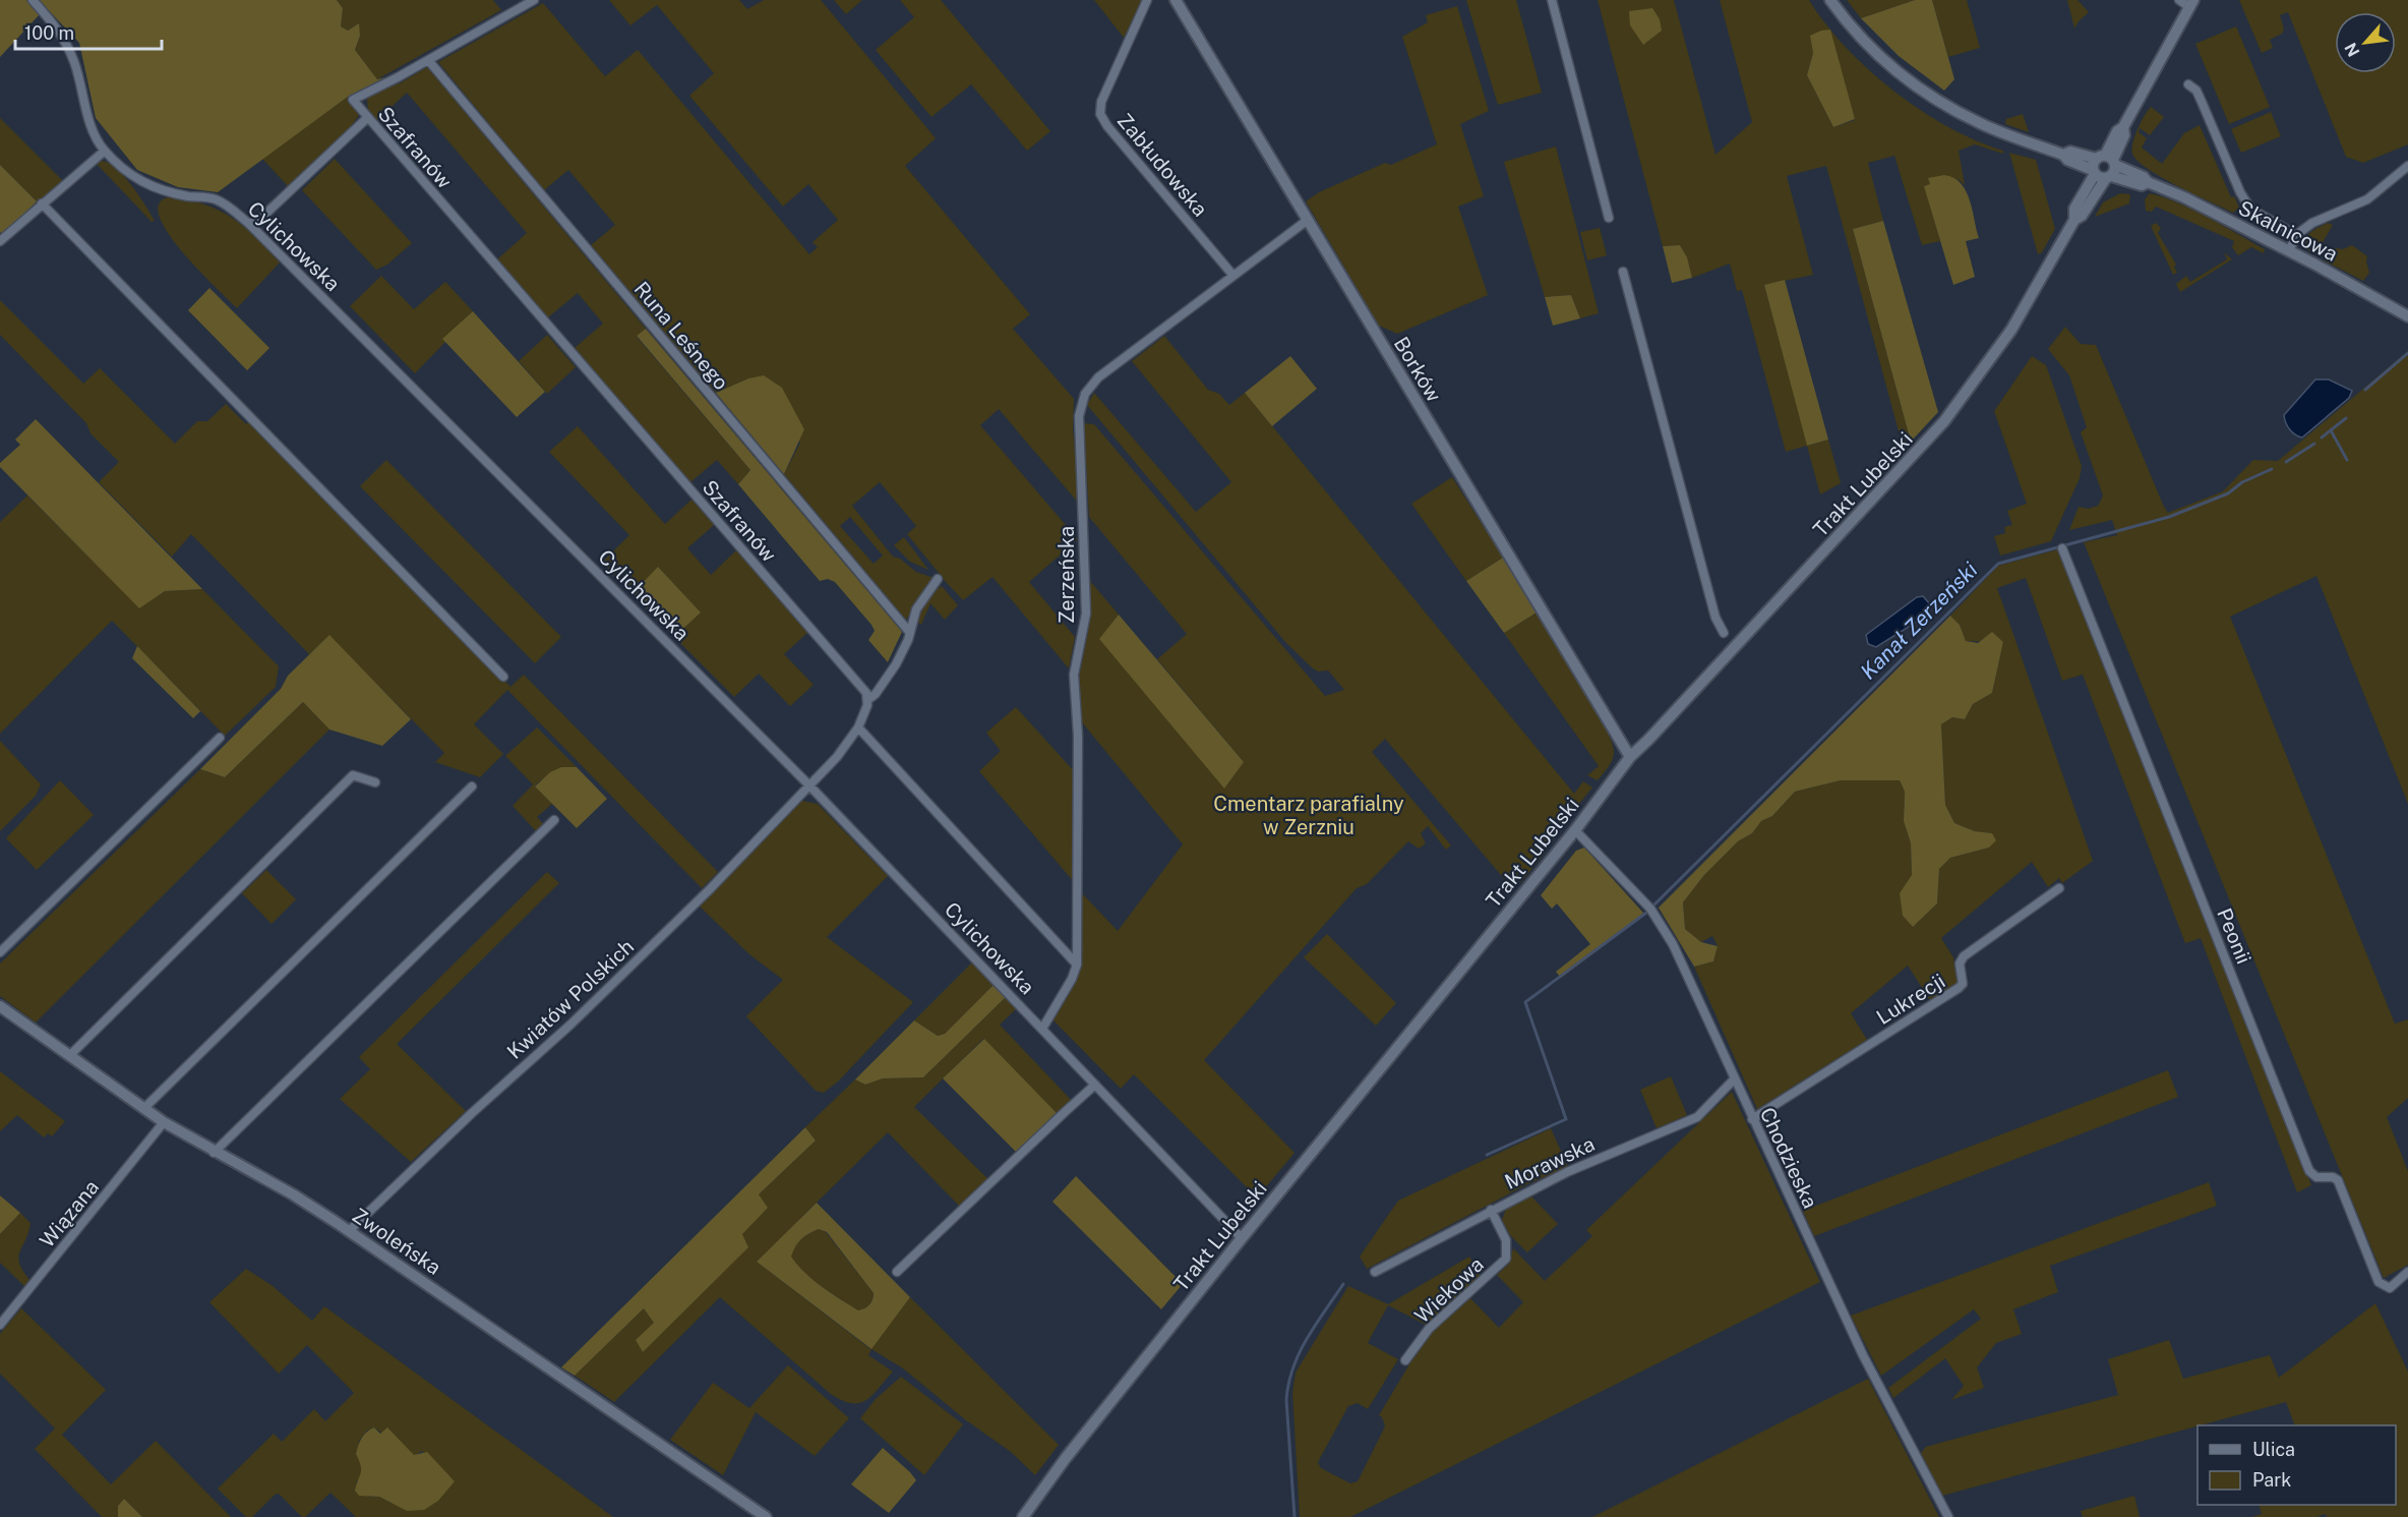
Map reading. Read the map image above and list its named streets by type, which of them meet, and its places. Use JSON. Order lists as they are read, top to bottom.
{
  "streets": {
    "street": [
      "Szafranów",
      "Zabłudowska",
      "Skalnicowa",
      "Cylichowska",
      "Runa Leśnego",
      "Borków",
      "Trakt Lubelski",
      "Zerzeńska",
      "Peonii",
      "Kwiatów Polskich",
      "Lukrecji",
      "Chodzieska",
      "Morawska",
      "Wiązana",
      "Zwoleńska",
      "Wiekowa"
    ]
  },
  "crossings": [
    ["Szafranów", "Runa Leśnego"],
    ["Zabłudowska", "Zerzeńska"],
    ["Skalnicowa", "Trakt Lubelski"],
    ["Cylichowska", "Trakt Lubelski"],
    ["Cylichowska", "Zerzeńska"],
    ["Cylichowska", "Kwiatów Polskich"],
    ["Borków", "Trakt Lubelski"],
    ["Borków", "Zerzeńska"],
    ["Trakt Lubelski", "Chodzieska"],
    ["Kwiatów Polskich", "Zwoleńska"],
    ["Lukrecji", "Chodzieska"],
    ["Chodzieska", "Morawska"],
    ["Morawska", "Wiekowa"],
    ["Wiązana", "Zwoleńska"]
  ],
  "water": ["Kanał Zerzeński"],
  "parks": ["Cmentarz parafialny w Zerzniu"],
  "legend": ["Ulica", "Park"],
  "scale_bar": "100 m",
  "north": "bottom left"
}
